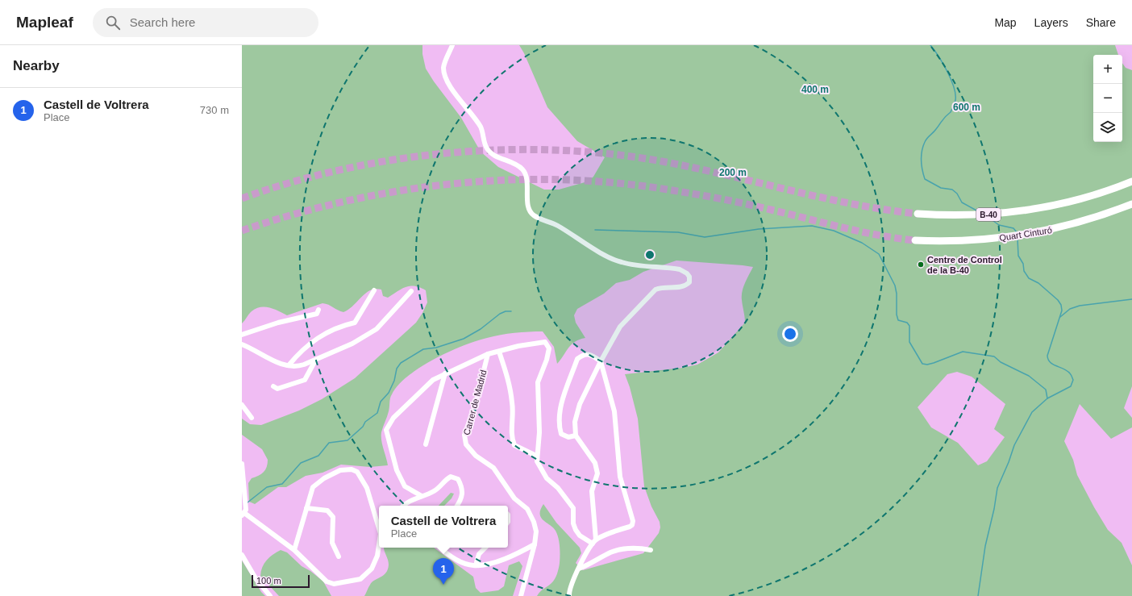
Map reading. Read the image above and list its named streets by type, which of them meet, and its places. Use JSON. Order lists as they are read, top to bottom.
{
  "streets": {
    "highway": ["B-40", "Quart Cinturó"],
    "street": ["Carrer de Madrid"]
  },
  "places": ["Centre de Control de la B-40"],
  "scale_bar": "100 m",
  "page": {
    "header": "Mapleaf",
    "search": "Search here",
    "nav": ["Map", "Layers", "Share"],
    "heading": "Nearby",
    "map_buttons": ["+", "−"],
    "list": [
      {
        "mark": "1",
        "name": "Castell de Voltrera",
        "note": "Place",
        "value": "730 m"
      }
    ],
    "popup": ["Castell de Voltrera", "Place"],
    "pins": "1",
    "scale": "100 m"
  },
  "rings": ["400 m", "600 m", "200 m"]
}
